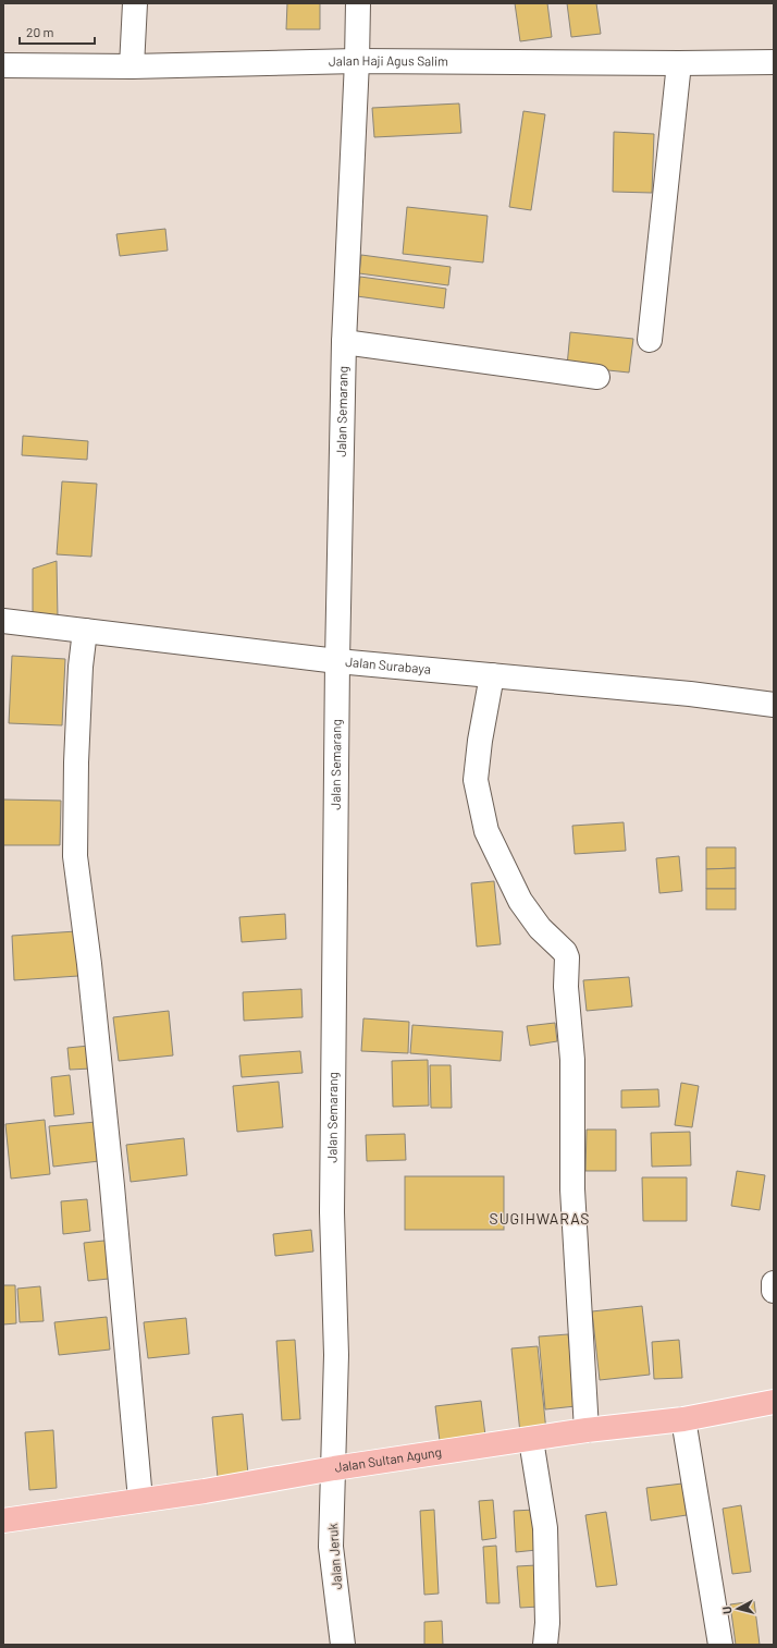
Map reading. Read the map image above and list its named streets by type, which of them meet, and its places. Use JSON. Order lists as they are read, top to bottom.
{
  "streets": {
    "main road": ["Jalan Sultan Agung"],
    "street": [
      "Jalan Haji Agus Salim",
      "Jalan Semarang",
      "Jalan Surabaya",
      "Jalan Jeruk"
    ]
  },
  "crossings": [
    ["Jalan Haji Agus Salim", "Jalan Semarang"],
    ["Jalan Semarang", "Jalan Surabaya"],
    ["Jalan Semarang", "Jalan Sultan Agung"],
    ["Jalan Semarang", "Jalan Jeruk"],
    ["Jalan Sultan Agung", "Jalan Jeruk"]
  ],
  "districts": ["SUGIHWARAS"],
  "scale_bar": "20 m",
  "north": "left"
}
